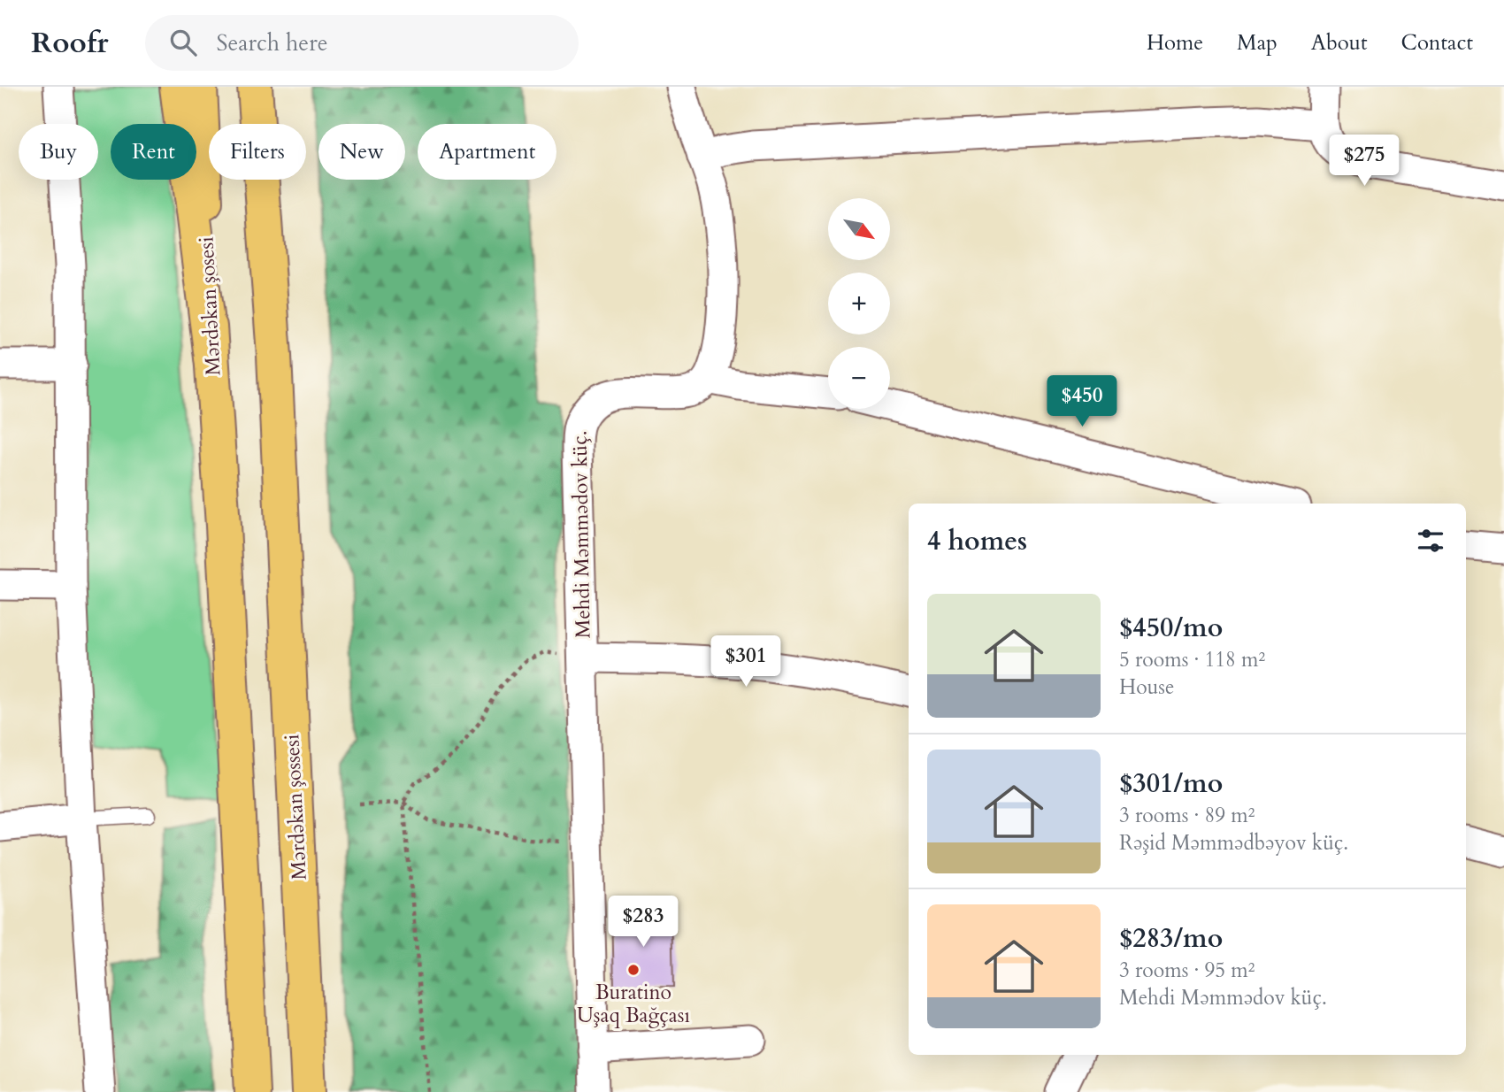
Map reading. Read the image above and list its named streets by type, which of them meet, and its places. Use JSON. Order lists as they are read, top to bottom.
{
  "streets": {
    "main road": ["Mərdəkan şosesi", "Mərdəkan şossesi"],
    "street": ["Mehdi Məmmədov küç."]
  },
  "places": ["Buratino Uşaq Bağçası"],
  "north": "bottom right",
  "page": {
    "header": "Roofr",
    "search": "Search here",
    "nav": [
      "Home",
      "Map",
      "About",
      "Contact"
    ],
    "chip": [
      "Buy",
      "Rent",
      "Filters",
      "New",
      "Apartment"
    ],
    "price": [
      "$275",
      "$450",
      "$301",
      "$283"
    ],
    "map_buttons": ["+", "−"],
    "heading": "4 homes",
    "list": [
      {
        "name": "$450/mo",
        "note": "5 rooms · 118 m² · House"
      },
      {
        "name": "$301/mo",
        "note": "3 rooms · 89 m² · Rəşid Məmmədbəyov küç."
      },
      {
        "name": "$283/mo",
        "note": "3 rooms · 95 m² · Mehdi Məmmədov küç."
      }
    ]
  }
}
